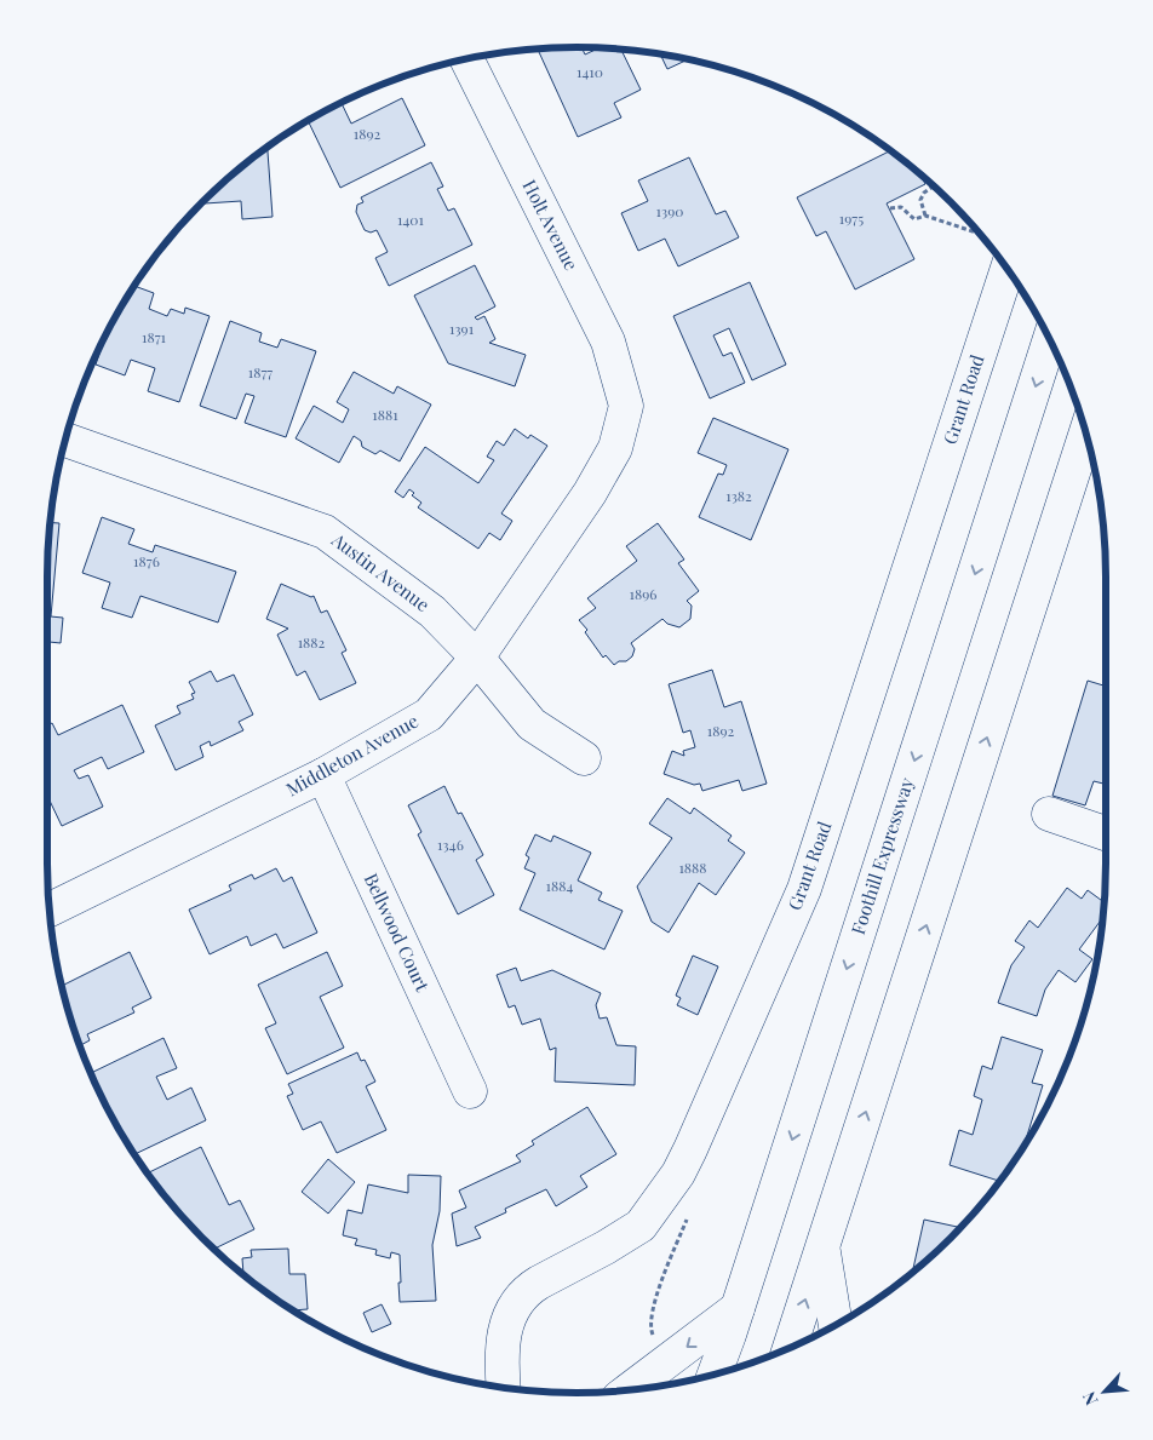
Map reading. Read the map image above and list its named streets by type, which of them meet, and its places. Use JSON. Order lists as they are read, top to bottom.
{
  "streets": {
    "main road": [
      "Holt Avenue",
      "Grant Road",
      "Austin Avenue",
      "Middleton Avenue",
      "Foothill Expressway",
      "Bellwood Court"
    ]
  },
  "crossings": [
    ["Holt Avenue", "Middleton Avenue"],
    ["Austin Avenue", "Middleton Avenue"],
    ["Middleton Avenue", "Bellwood Court"]
  ],
  "house_numbers": [
    "1410",
    "1892",
    "1390",
    "1975",
    "1401",
    "1391",
    "1871",
    "1877",
    "1881",
    "1382",
    "1876",
    "1896",
    "1882",
    "1892",
    "1346",
    "1888",
    "1884"
  ],
  "north": "bottom left"
}
